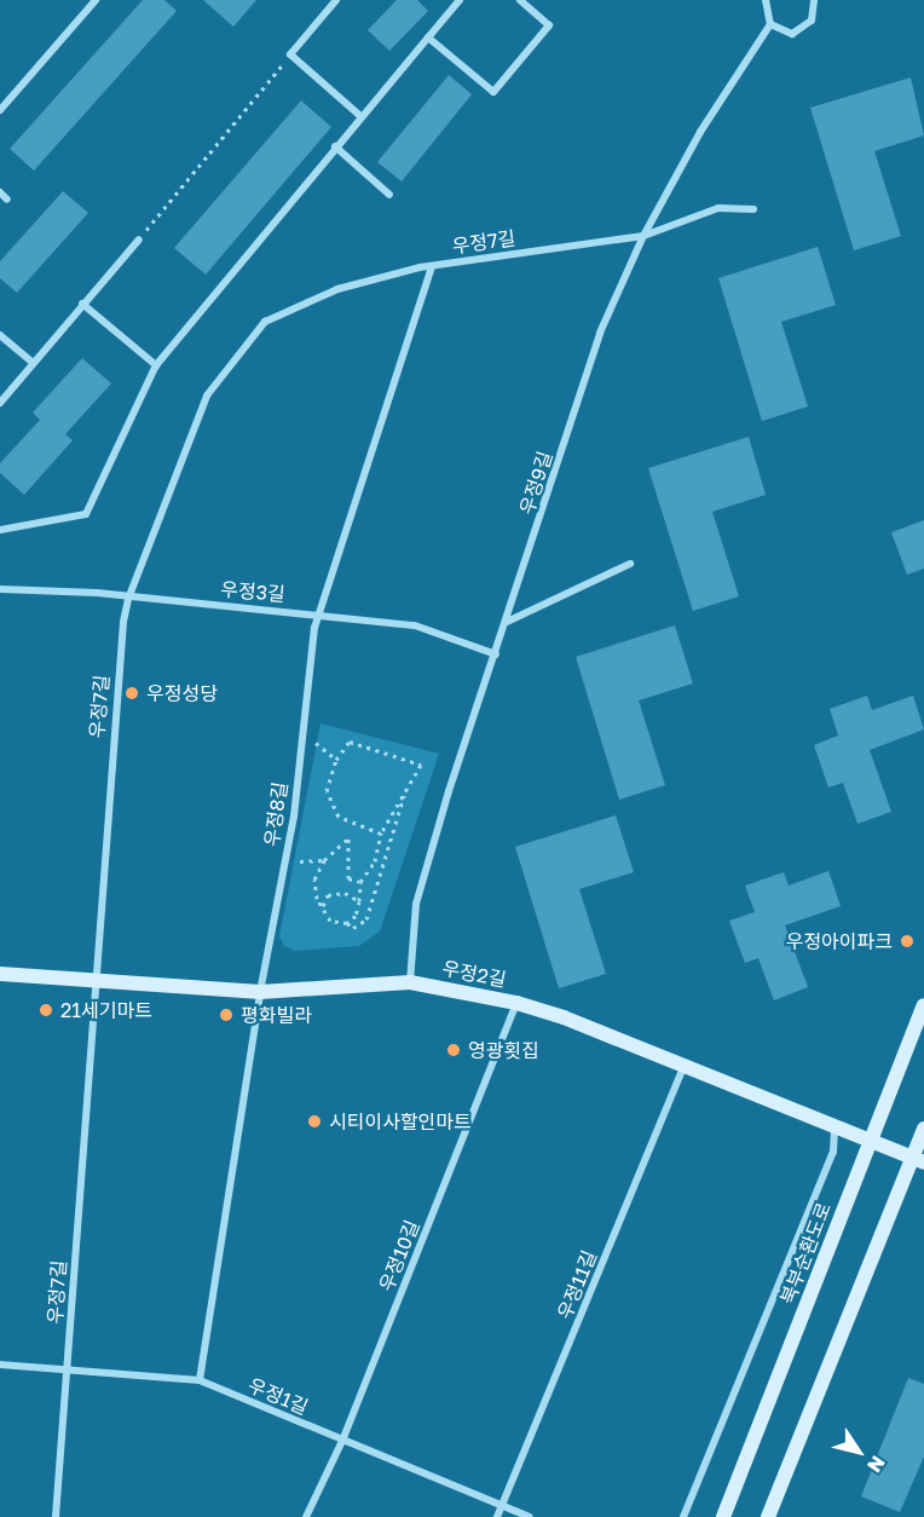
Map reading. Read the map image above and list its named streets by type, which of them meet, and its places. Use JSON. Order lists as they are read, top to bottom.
{
  "streets": {
    "main road": ["우정2길", "북부순환도로"],
    "street": [
      "우정7길",
      "우정9길",
      "우정3길",
      "우정8길",
      "우정10길",
      "우정11길",
      "우정1길"
    ]
  },
  "crossings": [
    ["우정7길", "우정9길"],
    ["우정7길", "우정3길"],
    ["우정7길", "우정8길"],
    ["우정7길", "우정2길"],
    ["우정7길", "우정1길"],
    ["우정9길", "우정3길"],
    ["우정9길", "우정2길"],
    ["우정3길", "우정8길"],
    ["우정8길", "우정2길"],
    ["우정8길", "우정1길"],
    ["우정2길", "북부순환도로"],
    ["우정2길", "우정10길"],
    ["우정2길", "우정11길"],
    ["우정10길", "우정1길"],
    ["우정11길", "우정1길"]
  ],
  "places": [
    "우정성당",
    "우정아이파크",
    "21세기마트",
    "평화빌라",
    "영광횟집",
    "시티이사할인마트"
  ],
  "north": "bottom right"
}
